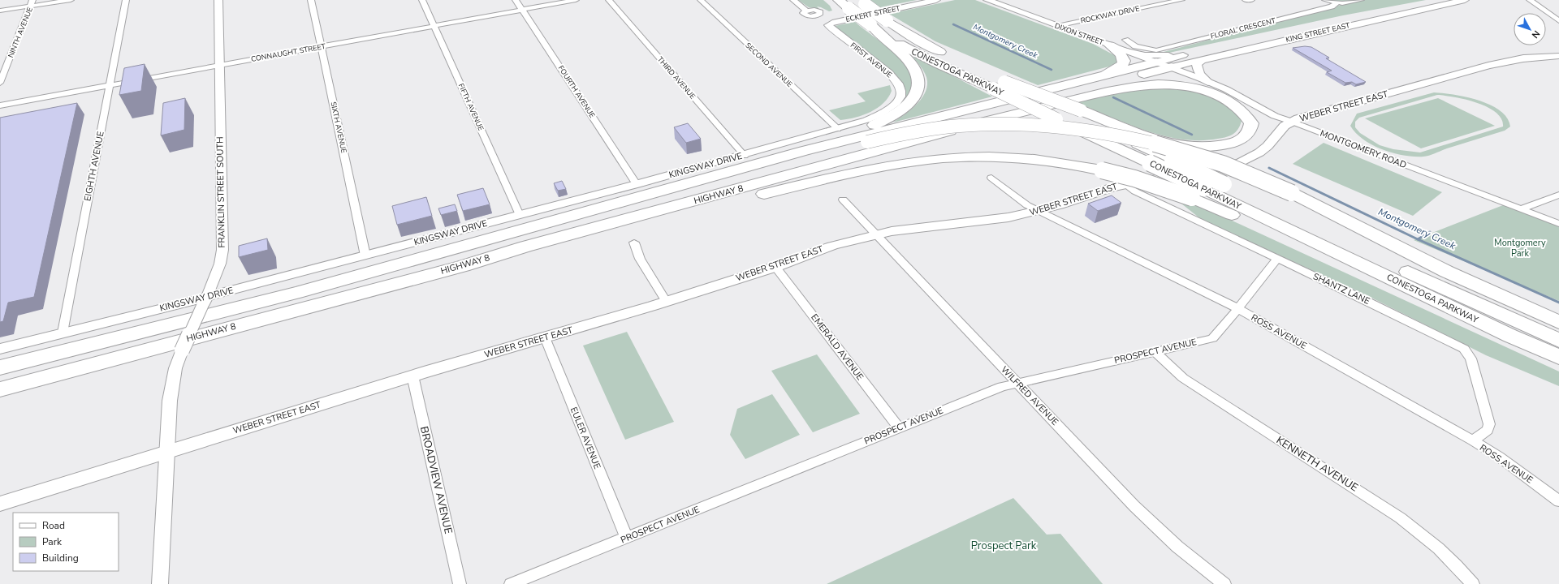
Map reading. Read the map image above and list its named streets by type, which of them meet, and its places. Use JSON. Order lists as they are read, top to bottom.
{
  "streets": {
    "highway": ["CONESTOGA PARKWAY", "HIGHWAY 8"],
    "main road": ["KING STREET EAST", "WEBER STREET EAST"],
    "street": [
      "ECKERT STREET",
      "ROCKWAY DRIVE",
      "FLORAL CRESCENT",
      "NINTH AVENUE",
      "DIXON STREET",
      "CONNAUGHT STREET",
      "FIRST AVENUE",
      "SECOND AVENUE",
      "THIRD AVENUE",
      "FOURTH AVENUE",
      "FIFTH AVENUE",
      "SIXTH AVENUE",
      "MONTGOMERY ROAD",
      "KINGSWAY DRIVE",
      "EIGHTH AVENUE",
      "FRANKLIN STREET SOUTH",
      "SHANTZ LANE",
      "ROSS AVENUE",
      "EMERALD AVENUE",
      "PROSPECT AVENUE",
      "WILFRED AVENUE",
      "EULER AVENUE",
      "KENNETH AVENUE",
      "BROADVIEW AVENUE"
    ]
  },
  "crossings": [
    ["ECKERT STREET", "FIRST AVENUE"],
    ["ROCKWAY DRIVE", "DIXON STREET"],
    ["KING STREET EAST", "DIXON STREET"],
    ["KING STREET EAST", "MONTGOMERY ROAD"],
    ["DIXON STREET", "MONTGOMERY ROAD"],
    ["CONNAUGHT STREET", "FOURTH AVENUE"],
    ["CONNAUGHT STREET", "FIFTH AVENUE"],
    ["CONNAUGHT STREET", "SIXTH AVENUE"],
    ["CONNAUGHT STREET", "EIGHTH AVENUE"],
    ["CONNAUGHT STREET", "FRANKLIN STREET SOUTH"],
    ["FIRST AVENUE", "KINGSWAY DRIVE"],
    ["SECOND AVENUE", "KINGSWAY DRIVE"],
    ["THIRD AVENUE", "KINGSWAY DRIVE"],
    ["FOURTH AVENUE", "KINGSWAY DRIVE"],
    ["WEBER STREET EAST", "MONTGOMERY ROAD"],
    ["WEBER STREET EAST", "FRANKLIN STREET SOUTH"],
    ["WEBER STREET EAST", "SHANTZ LANE"],
    ["WEBER STREET EAST", "ROSS AVENUE"],
    ["WEBER STREET EAST", "EMERALD AVENUE"],
    ["WEBER STREET EAST", "WILFRED AVENUE"],
    ["WEBER STREET EAST", "EULER AVENUE"],
    ["WEBER STREET EAST", "BROADVIEW AVENUE"],
    ["FIFTH AVENUE", "KINGSWAY DRIVE"],
    ["SIXTH AVENUE", "KINGSWAY DRIVE"],
    ["KINGSWAY DRIVE", "EIGHTH AVENUE"],
    ["KINGSWAY DRIVE", "FRANKLIN STREET SOUTH"],
    ["SHANTZ LANE", "ROSS AVENUE"],
    ["SHANTZ LANE", "PROSPECT AVENUE"],
    ["ROSS AVENUE", "PROSPECT AVENUE"],
    ["EMERALD AVENUE", "PROSPECT AVENUE"],
    ["PROSPECT AVENUE", "WILFRED AVENUE"],
    ["PROSPECT AVENUE", "EULER AVENUE"],
    ["PROSPECT AVENUE", "KENNETH AVENUE"]
  ],
  "water": ["Montgomery Creek"],
  "parks": ["Montgomery Park", "Prospect Park"],
  "legend": ["Road", "Park", "Building"],
  "north": "bottom right"
}
